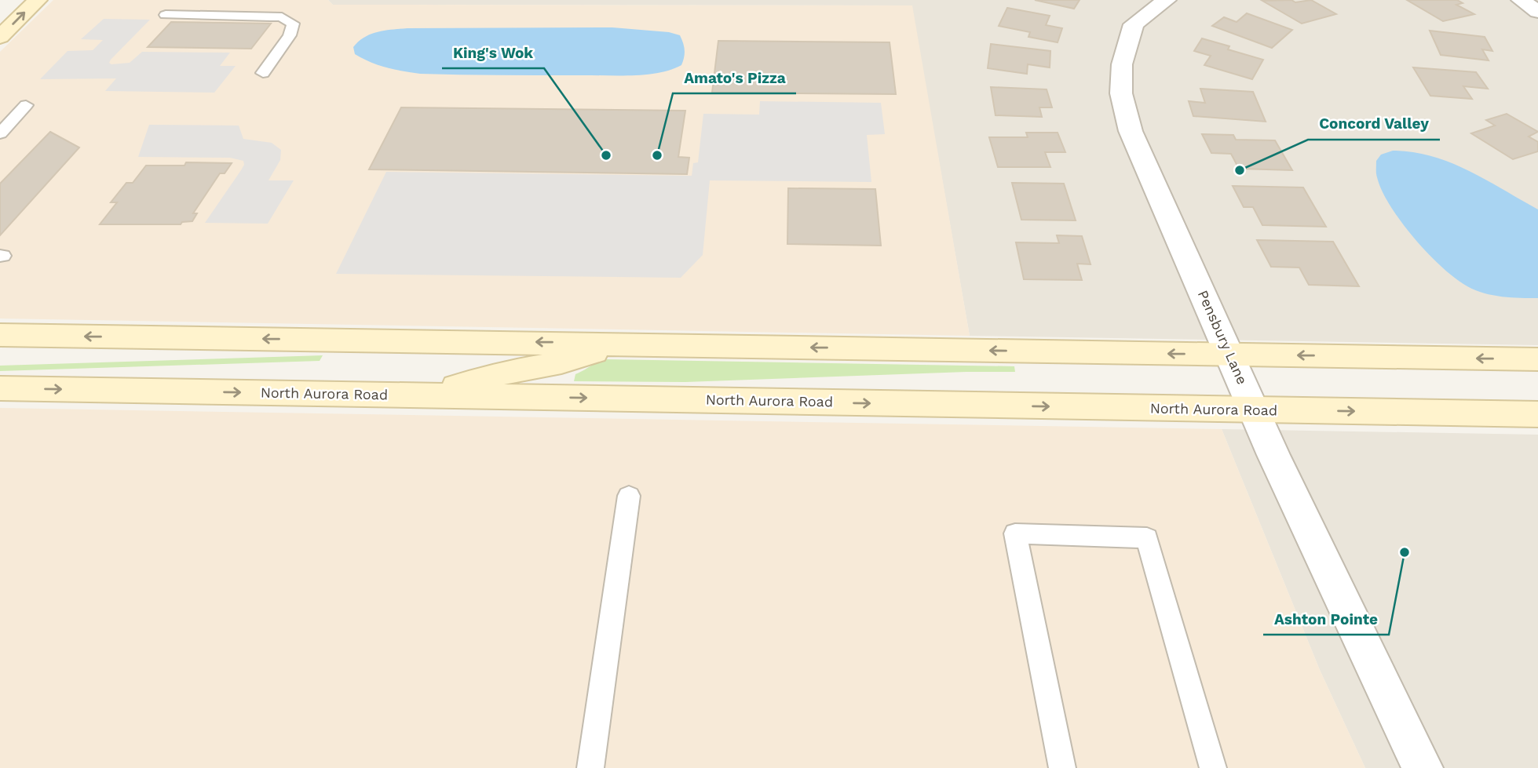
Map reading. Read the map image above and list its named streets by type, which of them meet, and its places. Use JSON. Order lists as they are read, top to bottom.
{
  "streets": {
    "main road": ["North Aurora Road"],
    "street": ["Pensbury Lane"]
  },
  "crossings": [
    ["Pensbury Lane", "North Aurora Road"]
  ],
  "places": [
    "King's Wok",
    "Amato's Pizza",
    "Concord Valley",
    "Ashton Pointe"
  ]
}
